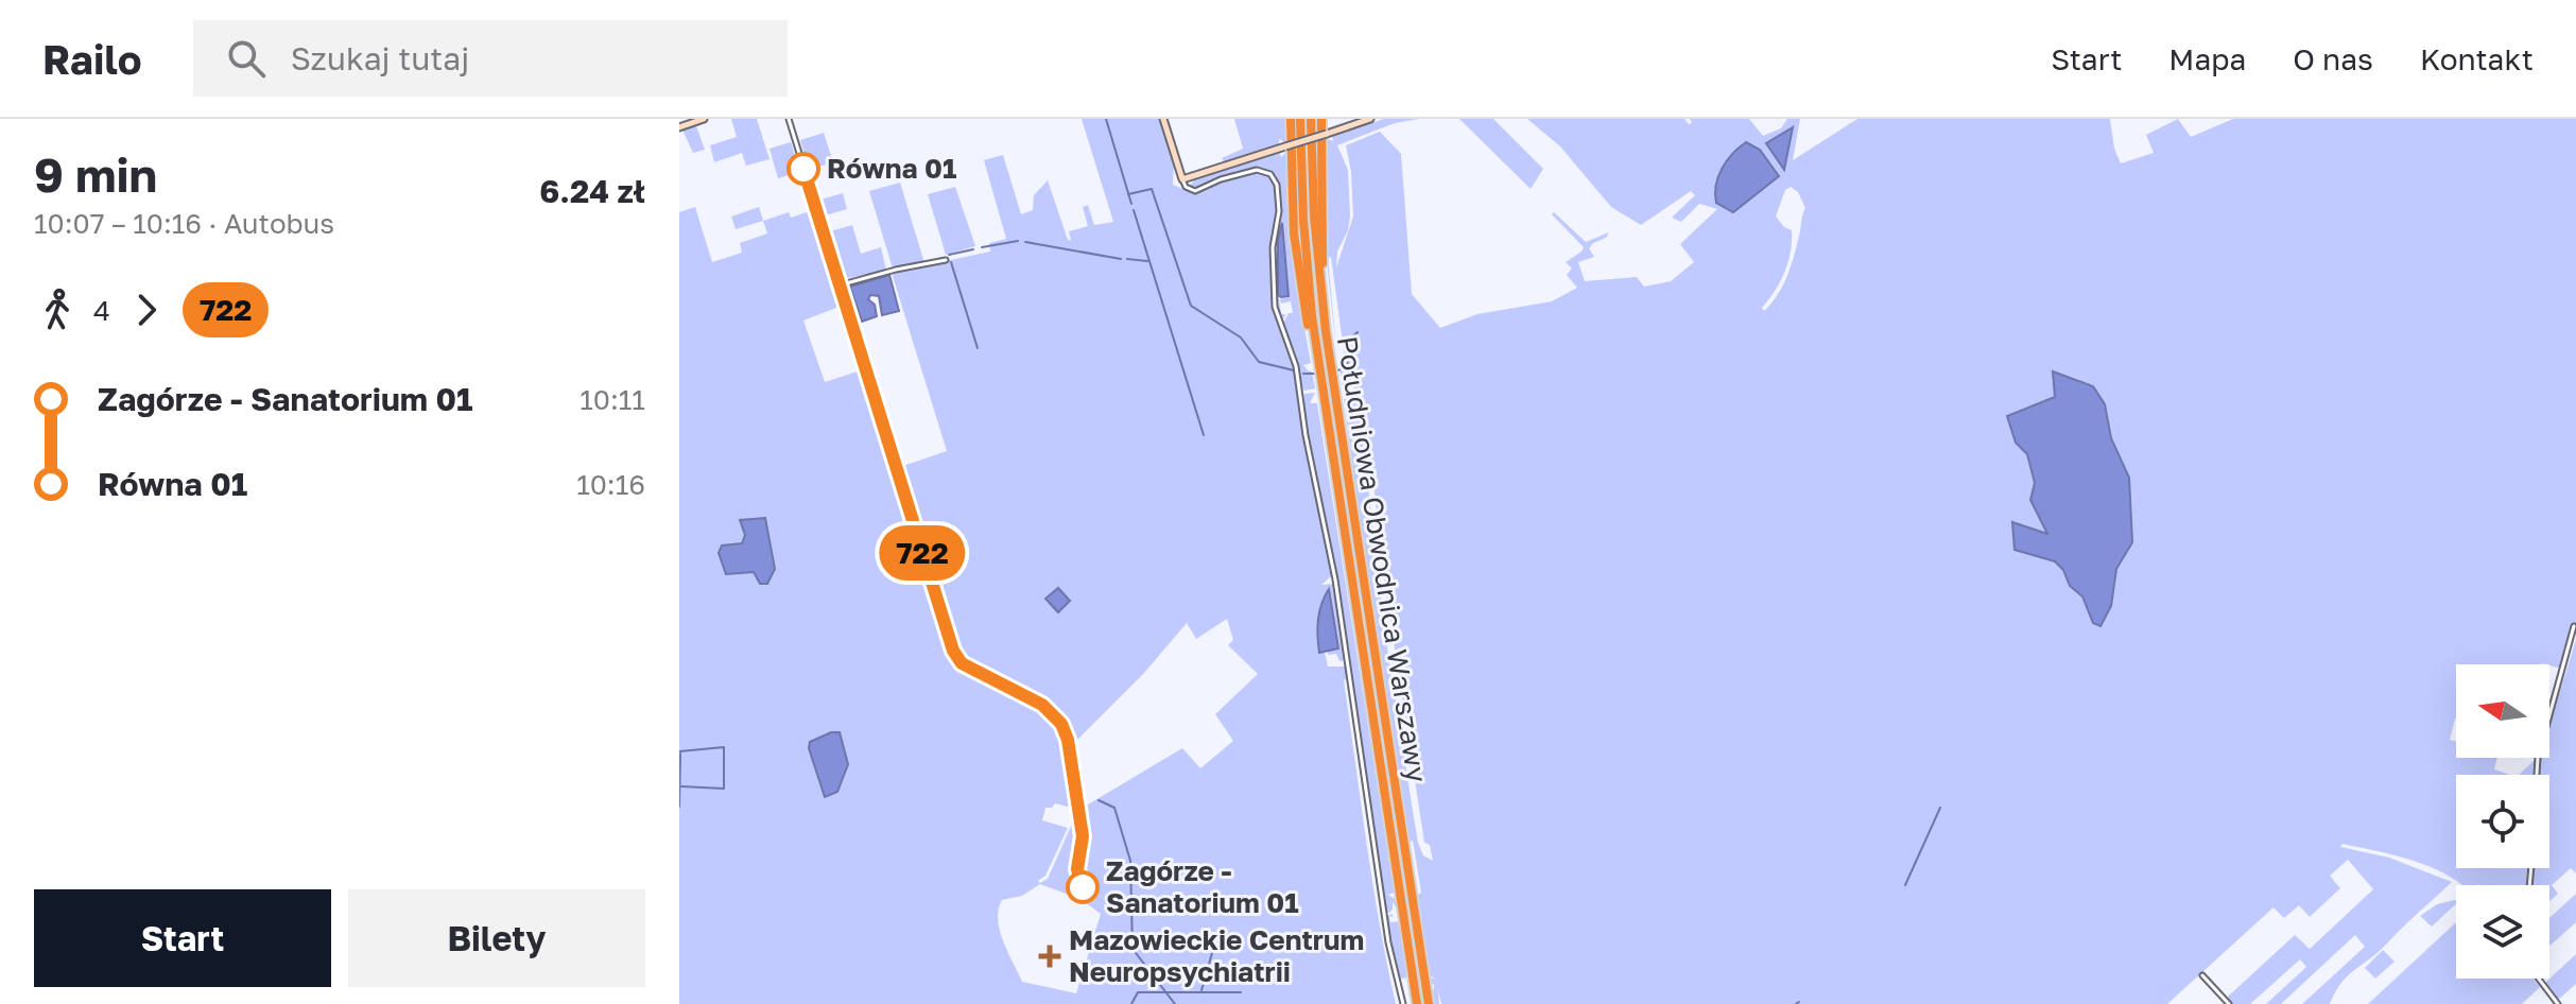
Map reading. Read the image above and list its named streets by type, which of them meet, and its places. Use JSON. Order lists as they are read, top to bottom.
{
  "streets": {
    "highway": ["Południowa Obwodnica Warszawy"]
  },
  "places": {
    "other": ["Równa 01", "Zagórze - Sanatorium 01"],
    "health": ["Mazowieckie Centrum Neuropsychiatrii"]
  },
  "lines": ["bus line 722"],
  "north": "left",
  "page": {
    "header": "Railo",
    "search": "Szukaj tutaj",
    "nav": [
      "Start",
      "Mapa",
      "O nas",
      "Kontakt"
    ],
    "heading": ["9 min", "10:07 – 10:16 · Autobus", "6.24 zł"],
    "on_map": "722",
    "legs": ["4", "722"],
    "list": [
      {
        "name": "Zagórze - Sanatorium 01",
        "value": "10:11"
      },
      {
        "name": "Równa 01",
        "value": "10:16"
      }
    ],
    "buttons": ["Start", "Bilety"]
  }
}
